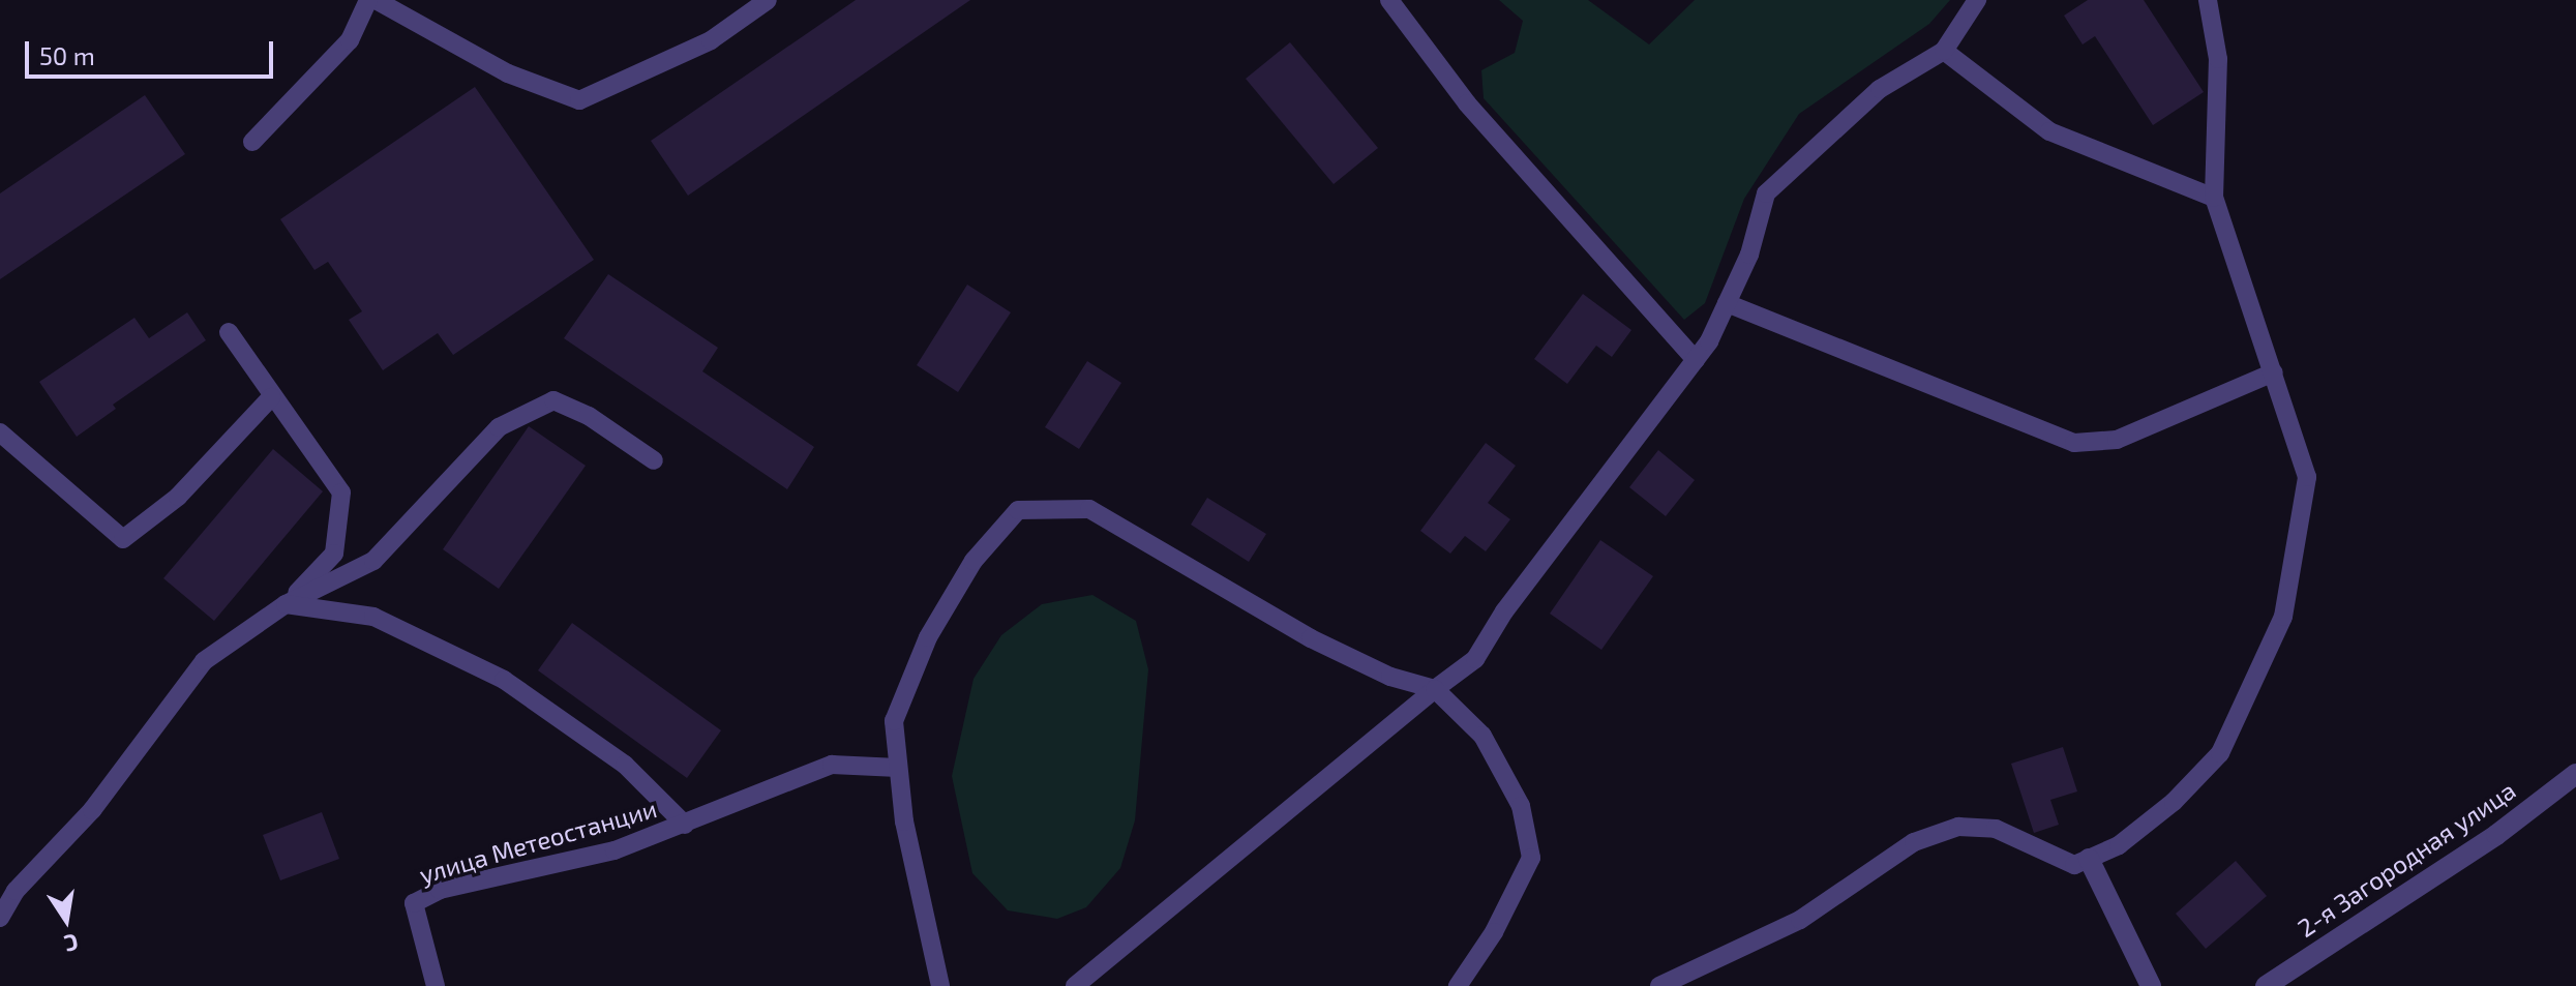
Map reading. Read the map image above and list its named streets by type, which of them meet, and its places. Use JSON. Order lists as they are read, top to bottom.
{
  "streets": {
    "street": ["2-я Загородная улица"],
    "lane": ["улица Метеостанции"]
  },
  "scale_bar": "50 m",
  "north": "bottom"
}
